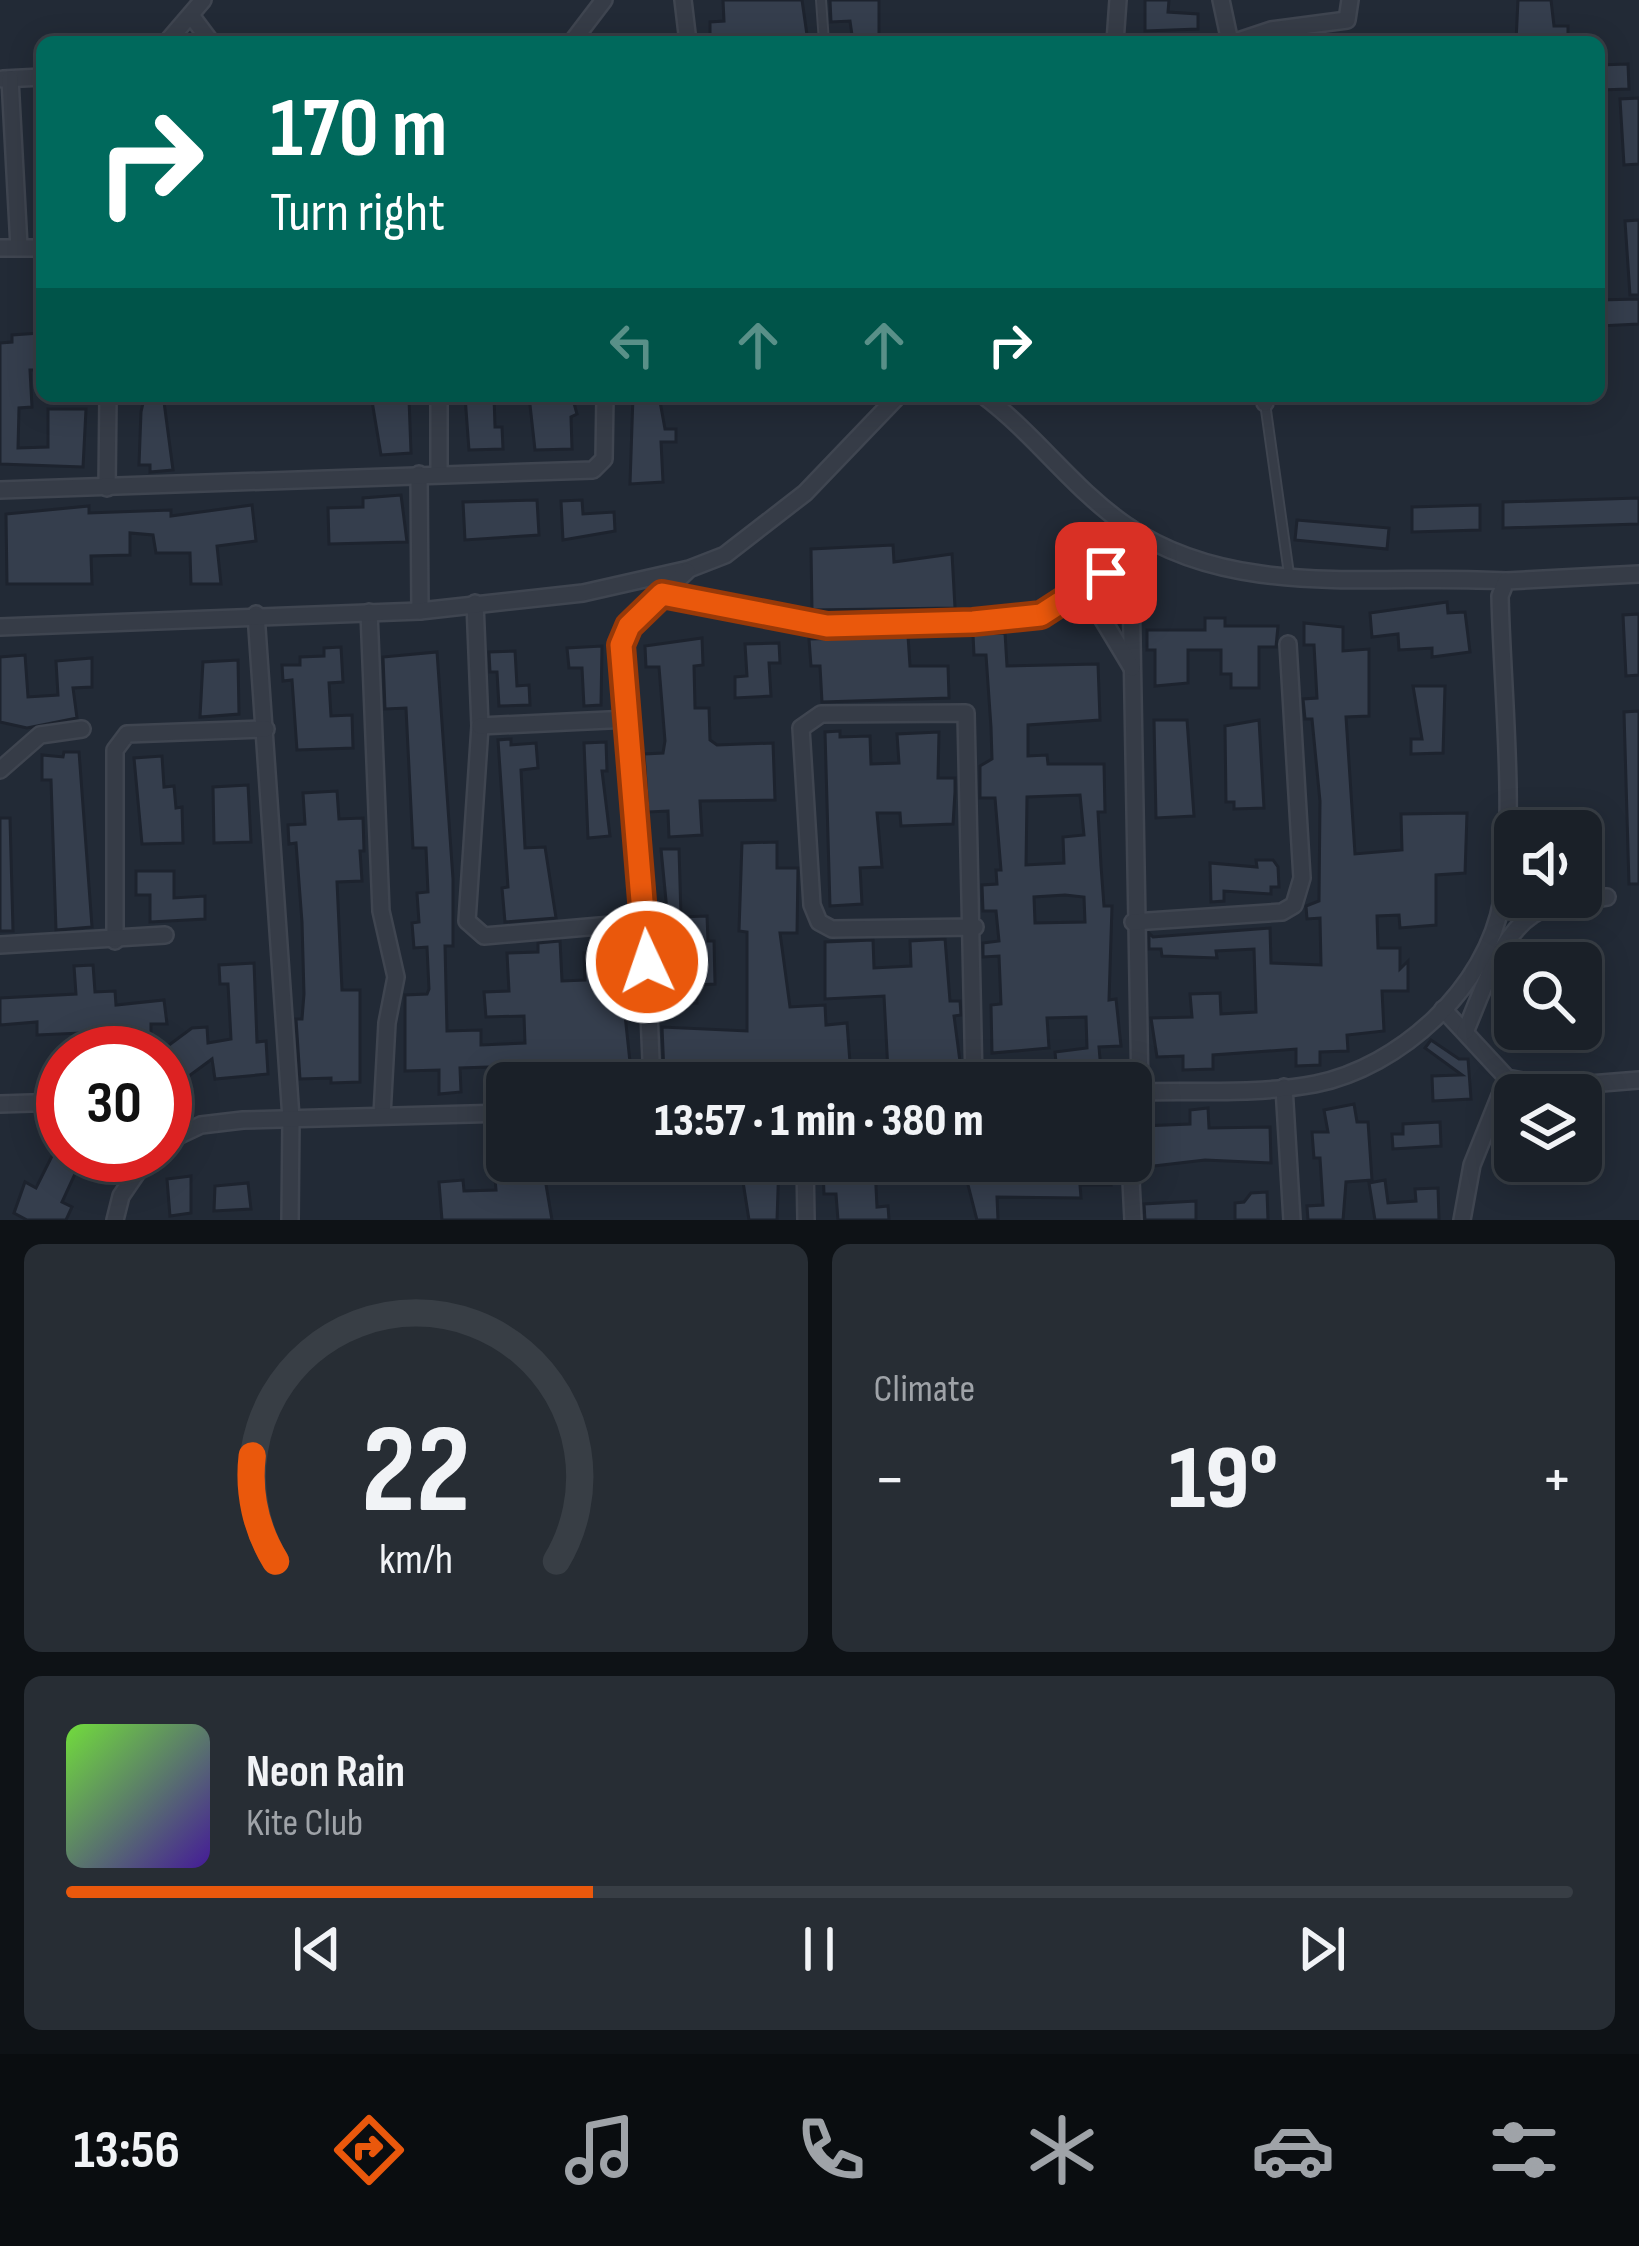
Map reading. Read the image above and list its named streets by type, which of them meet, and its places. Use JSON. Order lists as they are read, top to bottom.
{
  "page": {
    "turn": ["170 m", "Turn right"],
    "limit": "30",
    "trip": "13:57 · 1 min · 380 m",
    "tile": "Climate",
    "heat": ["−", "19°", "+"],
    "song": ["Neon Rain", "Kite Club"],
    "tabs": "13:56",
    "gauge": ["22", "km/h"]
  }
}
